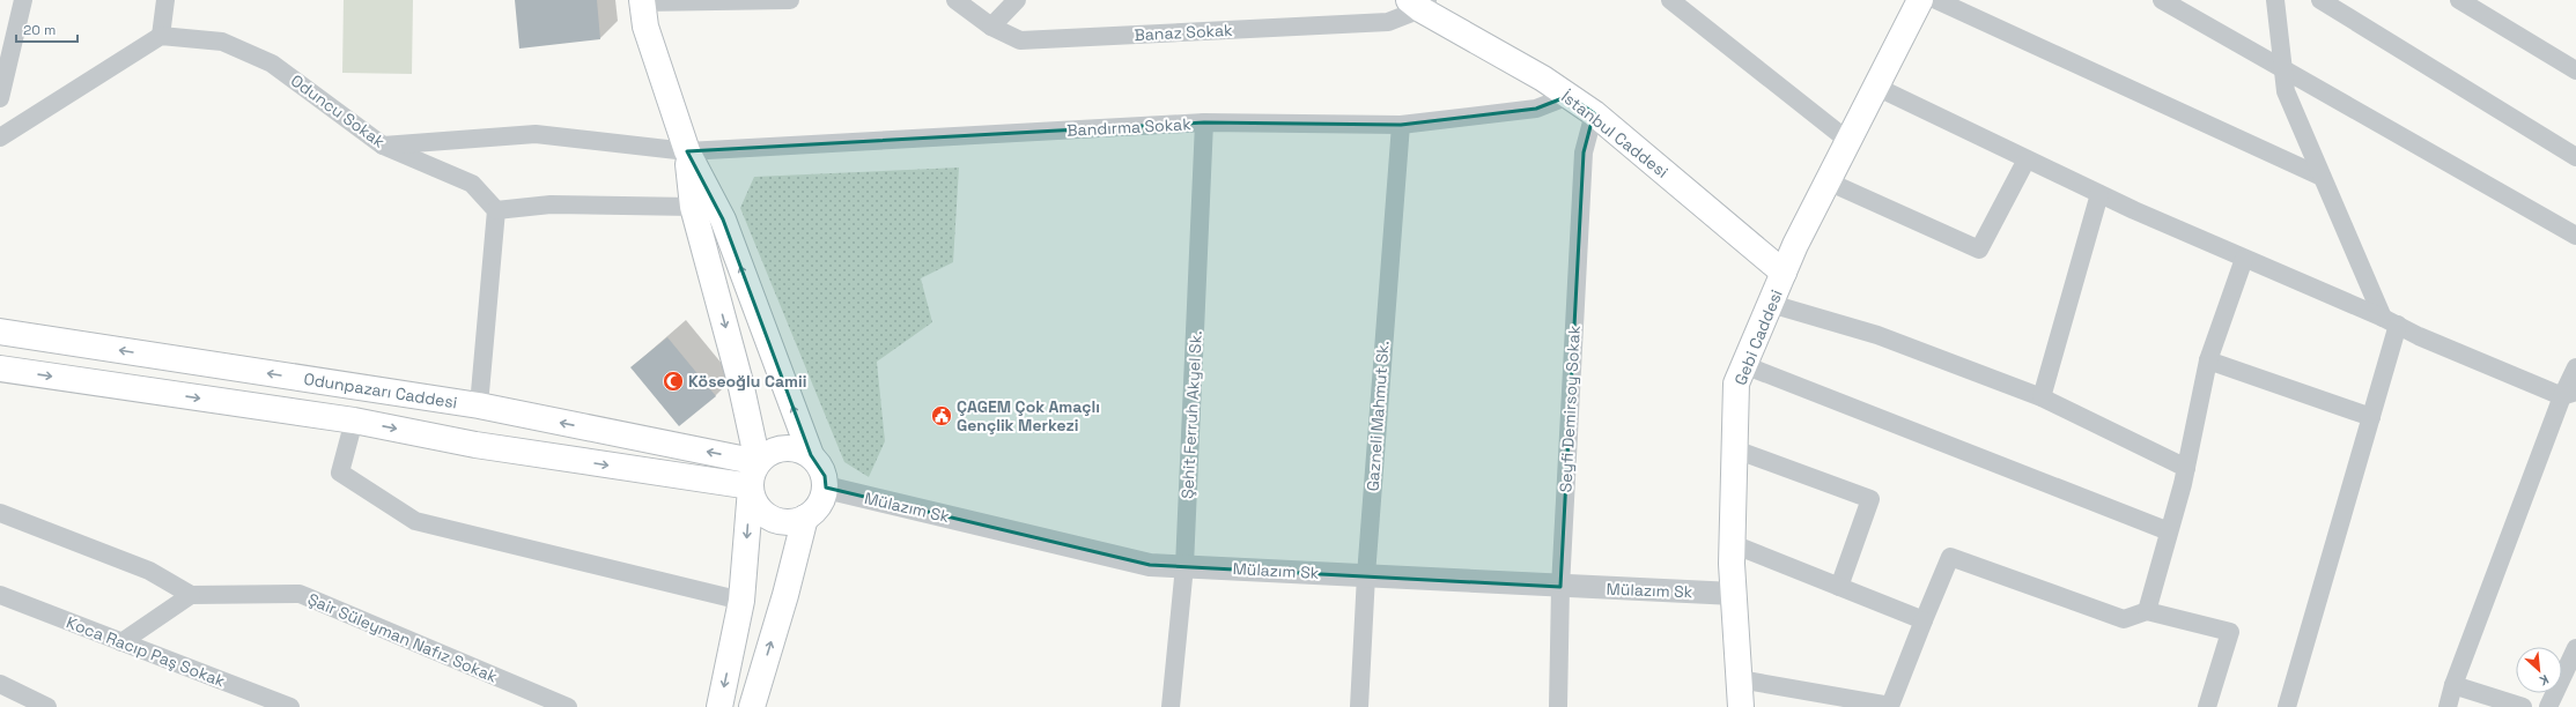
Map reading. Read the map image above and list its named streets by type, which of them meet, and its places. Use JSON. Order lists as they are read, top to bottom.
{
  "streets": {
    "main road": ["İstanbul Caddesi", "Gebi Caddesi", "Odunpazarı Caddesi"],
    "street": [
      "Banaz Sokak",
      "Oduncu Sokak",
      "Bandırma Sokak",
      "Seyfi Demirsoy Sokak",
      "Şehit Ferruh Akyel Sk.",
      "Gazneli Mahmut Sk.",
      "Mülazım Sk",
      "Şair Süleyman Nafız Sokak",
      "Koca Racıp Paş Sokak"
    ]
  },
  "crossings": [
    ["Banaz Sokak", "İstanbul Caddesi"],
    ["Oduncu Sokak", "Bandırma Sokak"],
    ["Bandırma Sokak", "İstanbul Caddesi"],
    ["Bandırma Sokak", "Şehit Ferruh Akyel Sk."],
    ["Bandırma Sokak", "Gazneli Mahmut Sk."],
    ["İstanbul Caddesi", "Gebi Caddesi"],
    ["İstanbul Caddesi", "Seyfi Demirsoy Sokak"],
    ["Gebi Caddesi", "Mülazım Sk"],
    ["Odunpazarı Caddesi", "Mülazım Sk"],
    ["Seyfi Demirsoy Sokak", "Mülazım Sk"],
    ["Şehit Ferruh Akyel Sk.", "Mülazım Sk"],
    ["Gazneli Mahmut Sk.", "Mülazım Sk"]
  ],
  "places": {
    "mosque": ["Köseoğlu Camii"],
    "public building": ["ÇAGEM Çok Amaçlı Gençlik Merkezi"]
  },
  "scale_bar": "20 m",
  "north": "bottom right"
}
